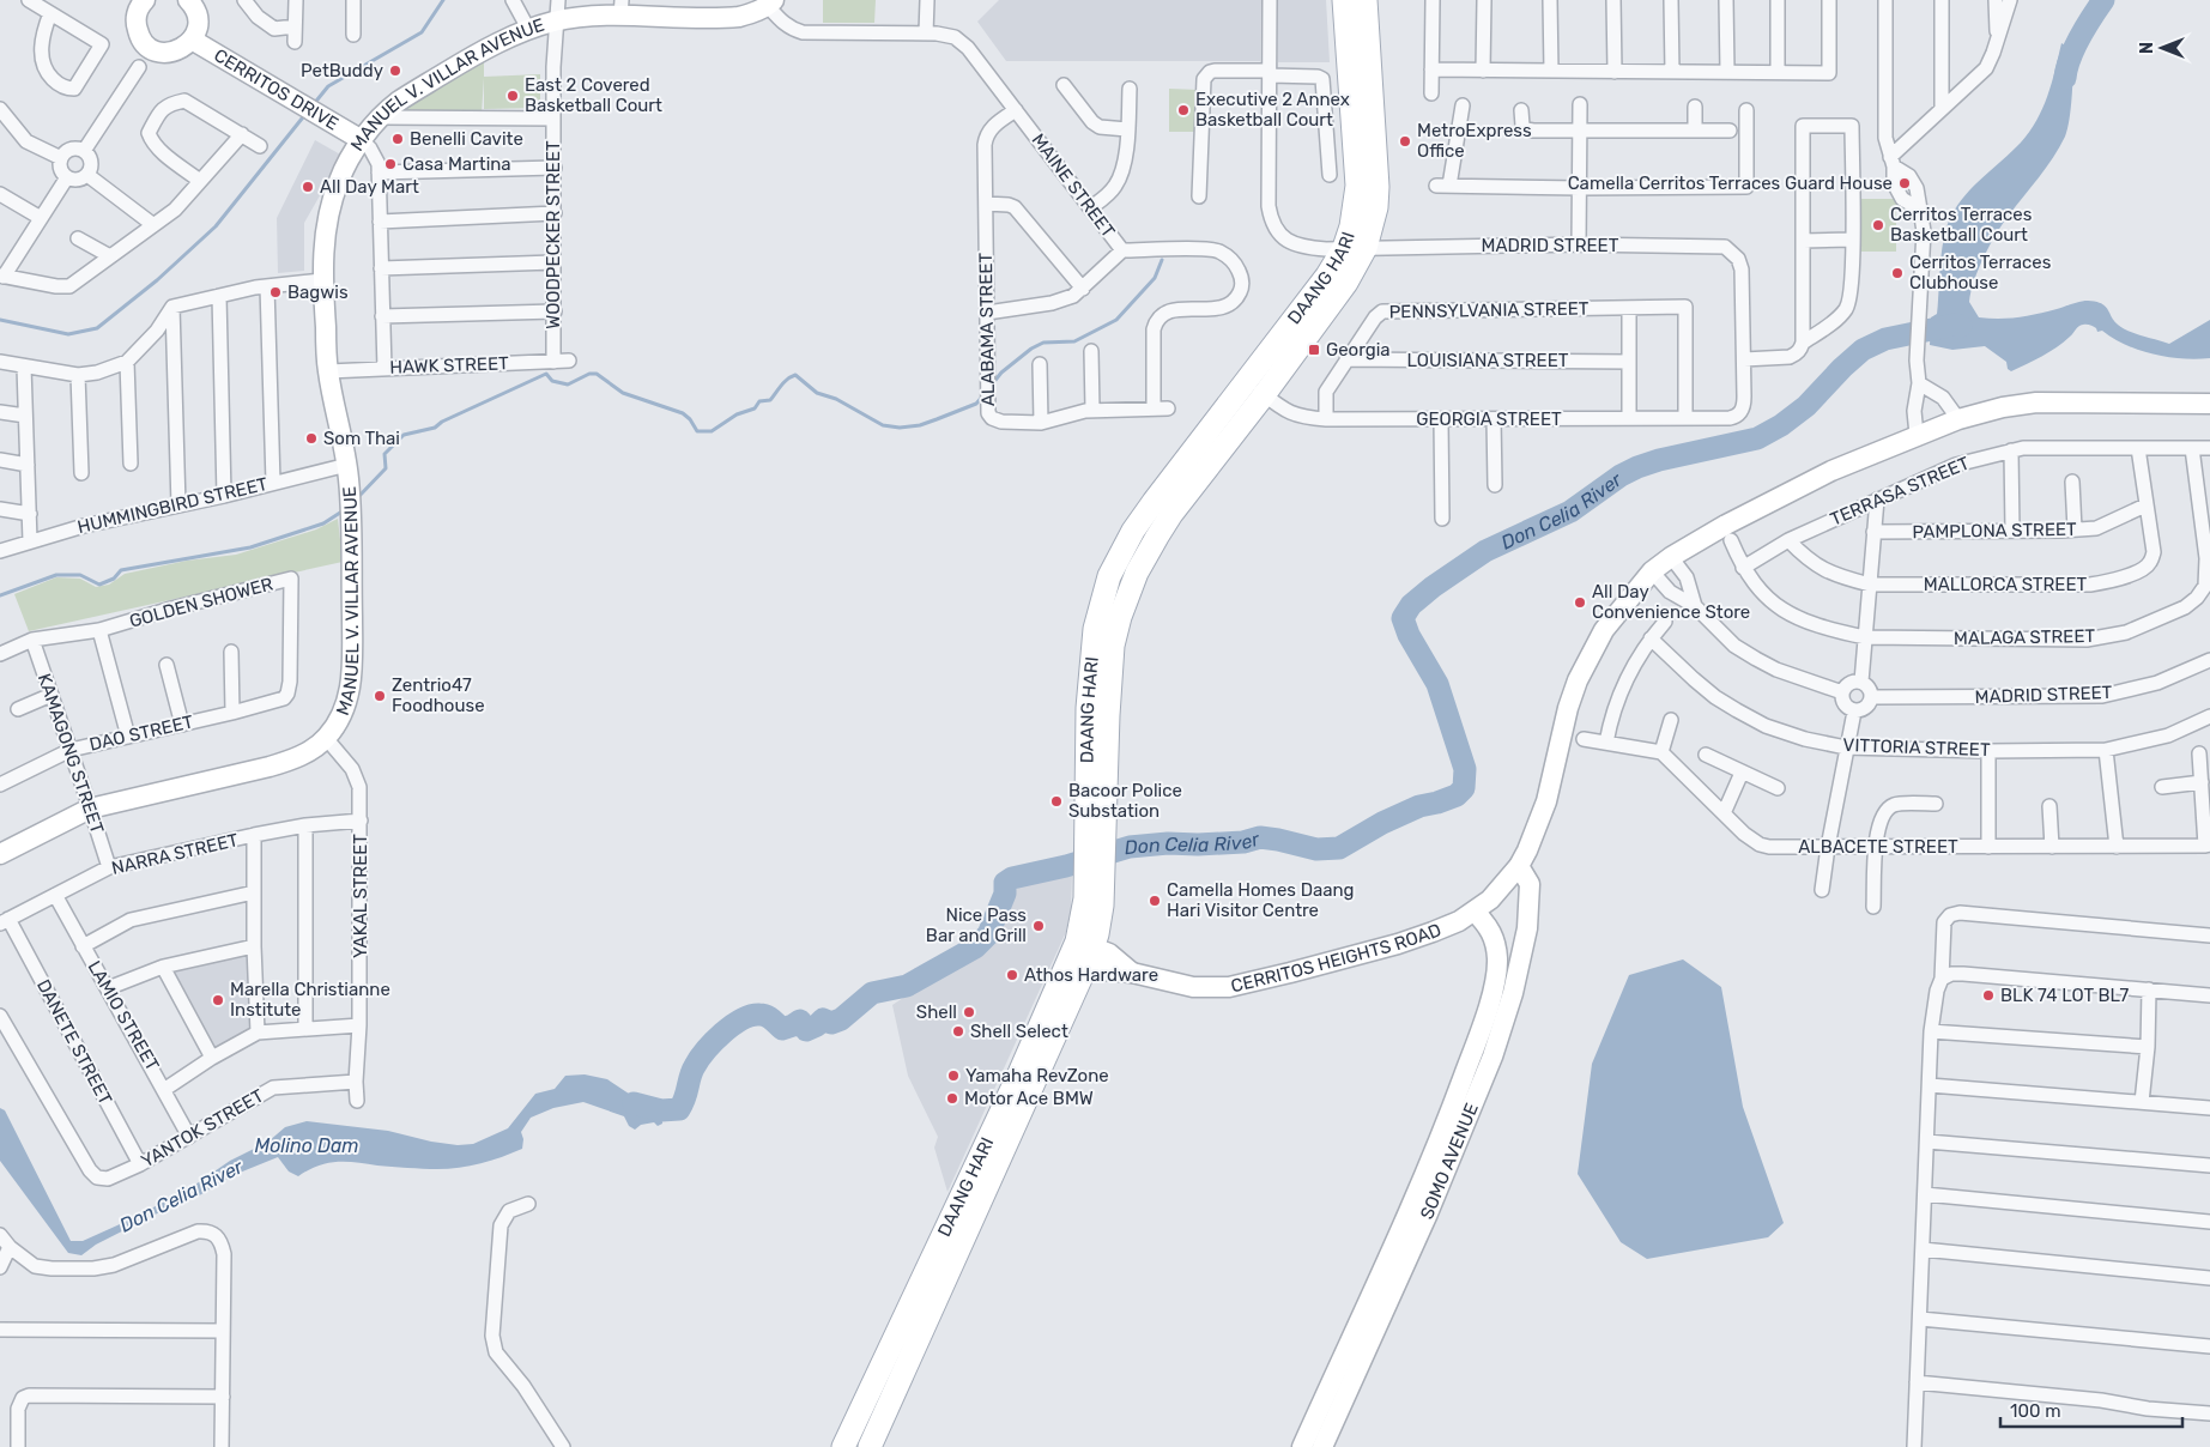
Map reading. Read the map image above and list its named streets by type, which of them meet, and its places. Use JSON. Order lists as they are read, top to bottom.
{
  "streets": {
    "main road": ["DAANG HARI"],
    "street": [
      "CERRITOS DRIVE",
      "MANUEL V. VILLAR AVENUE",
      "MAINE STREET",
      "WOODPECKER STREET",
      "MADRID STREET",
      "PENNSYLVANIA STREET",
      "ALABAMA STREET",
      "LOUISIANA STREET",
      "HAWK STREET",
      "GEORGIA STREET",
      "TERRASA STREET",
      "HUMMINGBIRD STREET",
      "PAMPLONA STREET",
      "MALLORCA STREET",
      "GOLDEN SHOWER",
      "MALAGA STREET",
      "DAO STREET",
      "VITTORIA STREET",
      "KAMAGONG STREET",
      "ALBACETE STREET",
      "NARRA STREET",
      "YAKAL STREET",
      "CERRITOS HEIGHTS ROAD",
      "LAMIO STREET",
      "DANETE STREET",
      "YANTOK STREET",
      "SOMO AVENUE"
    ]
  },
  "crossings": [
    ["CERRITOS DRIVE", "MANUEL V. VILLAR AVENUE"],
    ["MANUEL V. VILLAR AVENUE", "MAINE STREET"],
    ["MANUEL V. VILLAR AVENUE", "WOODPECKER STREET"],
    ["MANUEL V. VILLAR AVENUE", "HAWK STREET"],
    ["MANUEL V. VILLAR AVENUE", "HUMMINGBIRD STREET"],
    ["MANUEL V. VILLAR AVENUE", "KAMAGONG STREET"],
    ["MANUEL V. VILLAR AVENUE", "YAKAL STREET"],
    ["MAINE STREET", "ALABAMA STREET"],
    ["WOODPECKER STREET", "HAWK STREET"],
    ["MADRID STREET", "DAANG HARI"],
    ["MADRID STREET", "GEORGIA STREET"],
    ["DAANG HARI", "GEORGIA STREET"],
    ["DAANG HARI", "CERRITOS HEIGHTS ROAD"],
    ["PENNSYLVANIA STREET", "LOUISIANA STREET"],
    ["PENNSYLVANIA STREET", "GEORGIA STREET"],
    ["TERRASA STREET", "MALLORCA STREET"],
    ["TERRASA STREET", "MALAGA STREET"],
    ["PAMPLONA STREET", "MALLORCA STREET"],
    ["GOLDEN SHOWER", "DAO STREET"],
    ["GOLDEN SHOWER", "KAMAGONG STREET"],
    ["DAO STREET", "KAMAGONG STREET"],
    ["KAMAGONG STREET", "NARRA STREET"],
    ["NARRA STREET", "YAKAL STREET"],
    ["NARRA STREET", "LAMIO STREET"],
    ["NARRA STREET", "DANETE STREET"],
    ["YAKAL STREET", "YANTOK STREET"],
    ["CERRITOS HEIGHTS ROAD", "SOMO AVENUE"],
    ["LAMIO STREET", "YANTOK STREET"],
    ["DANETE STREET", "YANTOK STREET"]
  ],
  "water": ["Don Celia River", "Molino Dam"],
  "places": {
    "other": [
      "PetBuddy",
      "East 2 Covered Basketball Court",
      "Executive 2 Annex Basketball Court",
      "Benelli Cavite",
      "MetroExpress Office",
      "Casa Martina",
      "Camella Cerritos Terraces Guard House",
      "All Day Mart",
      "Cerritos Terraces Basketball Court",
      "Cerritos Terraces Clubhouse",
      "Bagwis",
      "Som Thai",
      "All Day Convenience Store",
      "Zentrio47 Foodhouse",
      "Bacoor Police Substation",
      "Camella Homes Daang Hari Visitor Centre",
      "Nice Pass Bar and Grill",
      "Athos Hardware",
      "BLK 74 LOT BL7",
      "Marella Christianne Institute",
      "Shell",
      "Shell Select",
      "Yamaha RevZone",
      "Motor Ace BMW"
    ],
    "transit": ["Georgia"]
  },
  "scale_bar": "100 m",
  "north": "left"
}
